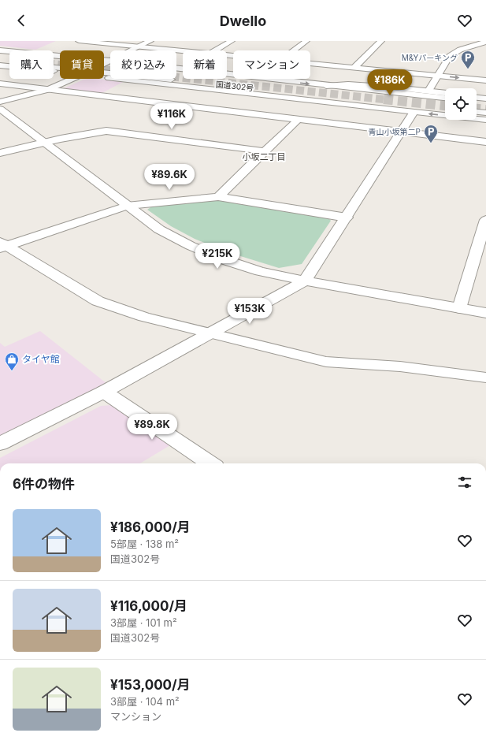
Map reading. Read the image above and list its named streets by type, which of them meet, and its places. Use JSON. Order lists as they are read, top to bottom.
{
  "streets": {
    "main road": ["国道302号"]
  },
  "districts": ["小坂二丁目"],
  "places": {
    "parking": ["M&Yパーキング", "青山小坂第二P"],
    "shop": ["タイヤ館"]
  },
  "page": {
    "header": "Dwello",
    "chip": [
      "購入",
      "賃貸",
      "絞り込み",
      "新着",
      "マンション"
    ],
    "price": [
      "¥186K",
      "¥116K",
      "¥89.6K",
      "¥215K",
      "¥153K",
      "¥89.8K"
    ],
    "heading": "6件の物件",
    "list": [
      {
        "name": "¥186,000/月",
        "note": "5部屋 · 138 m² · 国道302号"
      },
      {
        "name": "¥116,000/月",
        "note": "3部屋 · 101 m² · 国道302号"
      },
      {
        "name": "¥153,000/月",
        "note": "3部屋 · 104 m² · マンション"
      }
    ]
  }
}
